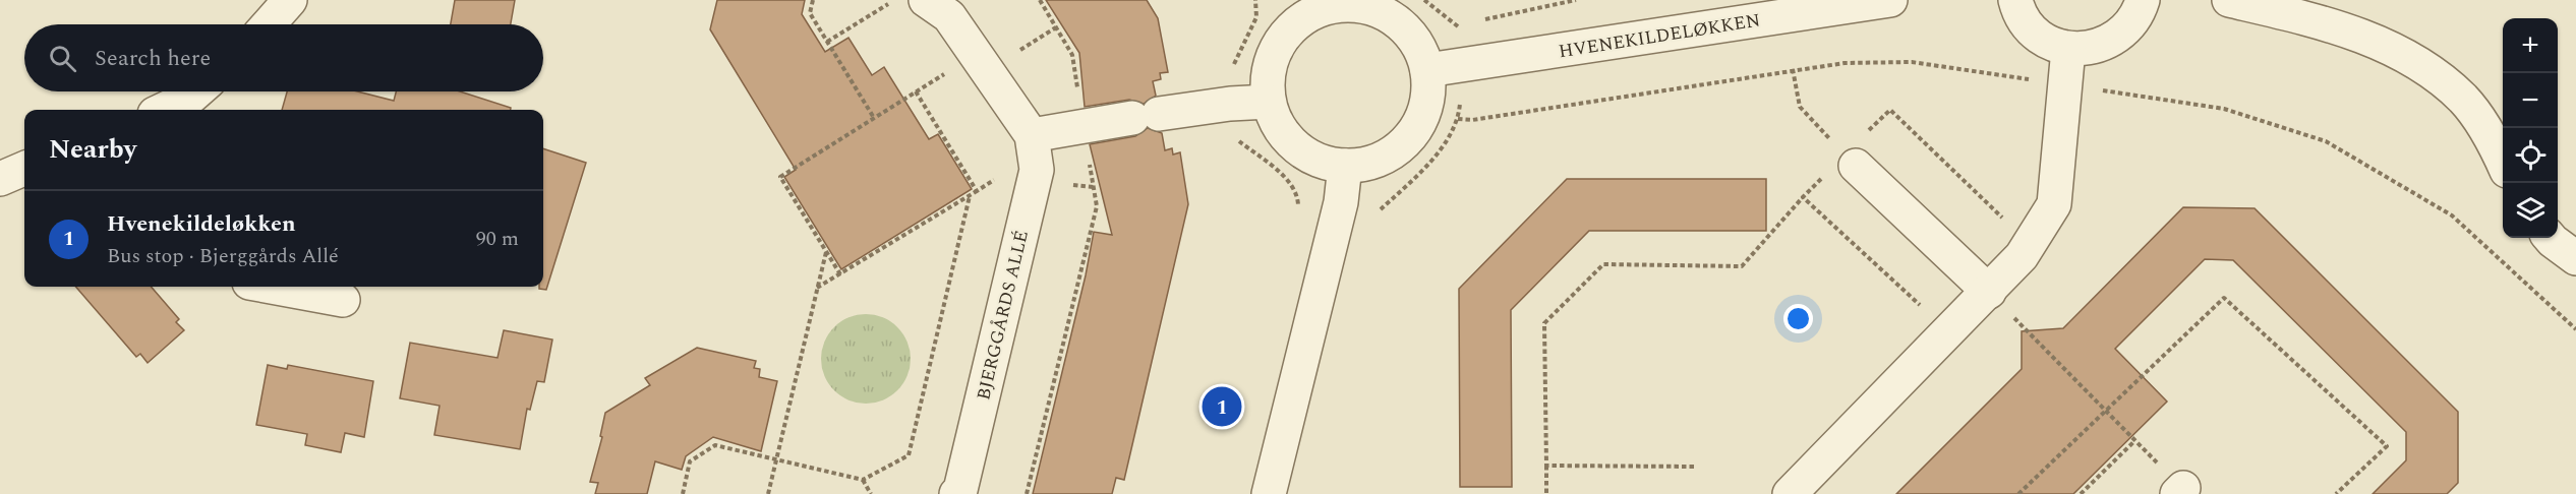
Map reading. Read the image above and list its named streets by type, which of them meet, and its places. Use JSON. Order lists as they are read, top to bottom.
{
  "streets": {
    "street": ["HVENEKILDELØKKEN", "BJERGGÅRDS ALLÉ"]
  },
  "page": {
    "map_buttons": ["+", "−"],
    "search": "Search here",
    "heading": "Nearby",
    "list": [
      {
        "mark": "1",
        "name": "Hvenekildeløkken",
        "note": "Bus stop · Bjerggårds Allé",
        "value": "90 m"
      }
    ],
    "pins": "1"
  }
}
